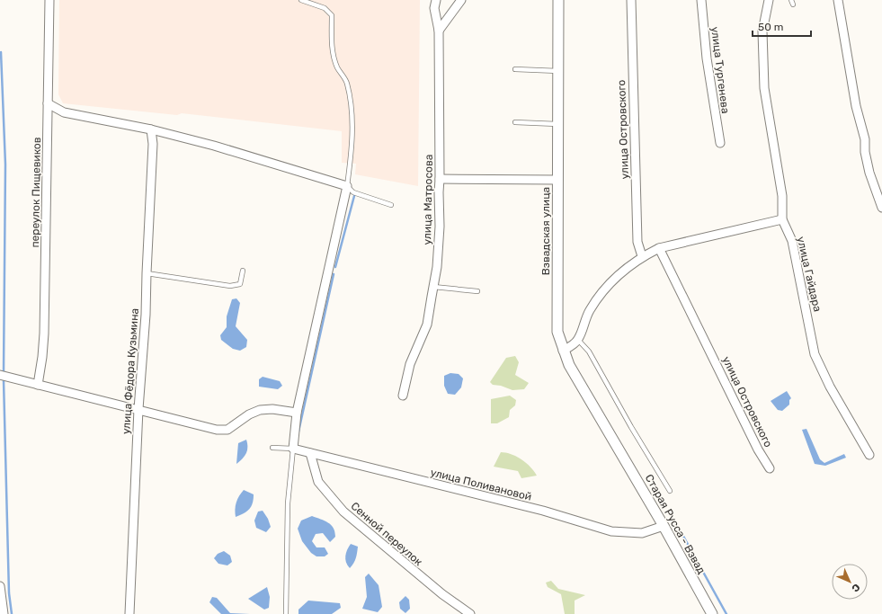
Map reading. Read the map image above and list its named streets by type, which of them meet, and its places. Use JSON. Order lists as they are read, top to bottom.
{
  "streets": {
    "street": [
      "улица Тургенева",
      "улица Островского",
      "переулок Пищевиков",
      "улица Матросова",
      "Взвадская улица",
      "улица Гайдара",
      "улица Фёдора Кузьмина",
      "улица Поливановой",
      "Старая Русса - Взвад",
      "Сенной переулок"
    ]
  },
  "crossings": [
    ["Взвадская улица", "Старая Русса - Взвад"],
    ["улица Поливановой", "Старая Русса - Взвад"],
    ["улица Поливановой", "Сенной переулок"]
  ],
  "scale_bar": "50 m",
  "north": "bottom right"
}
